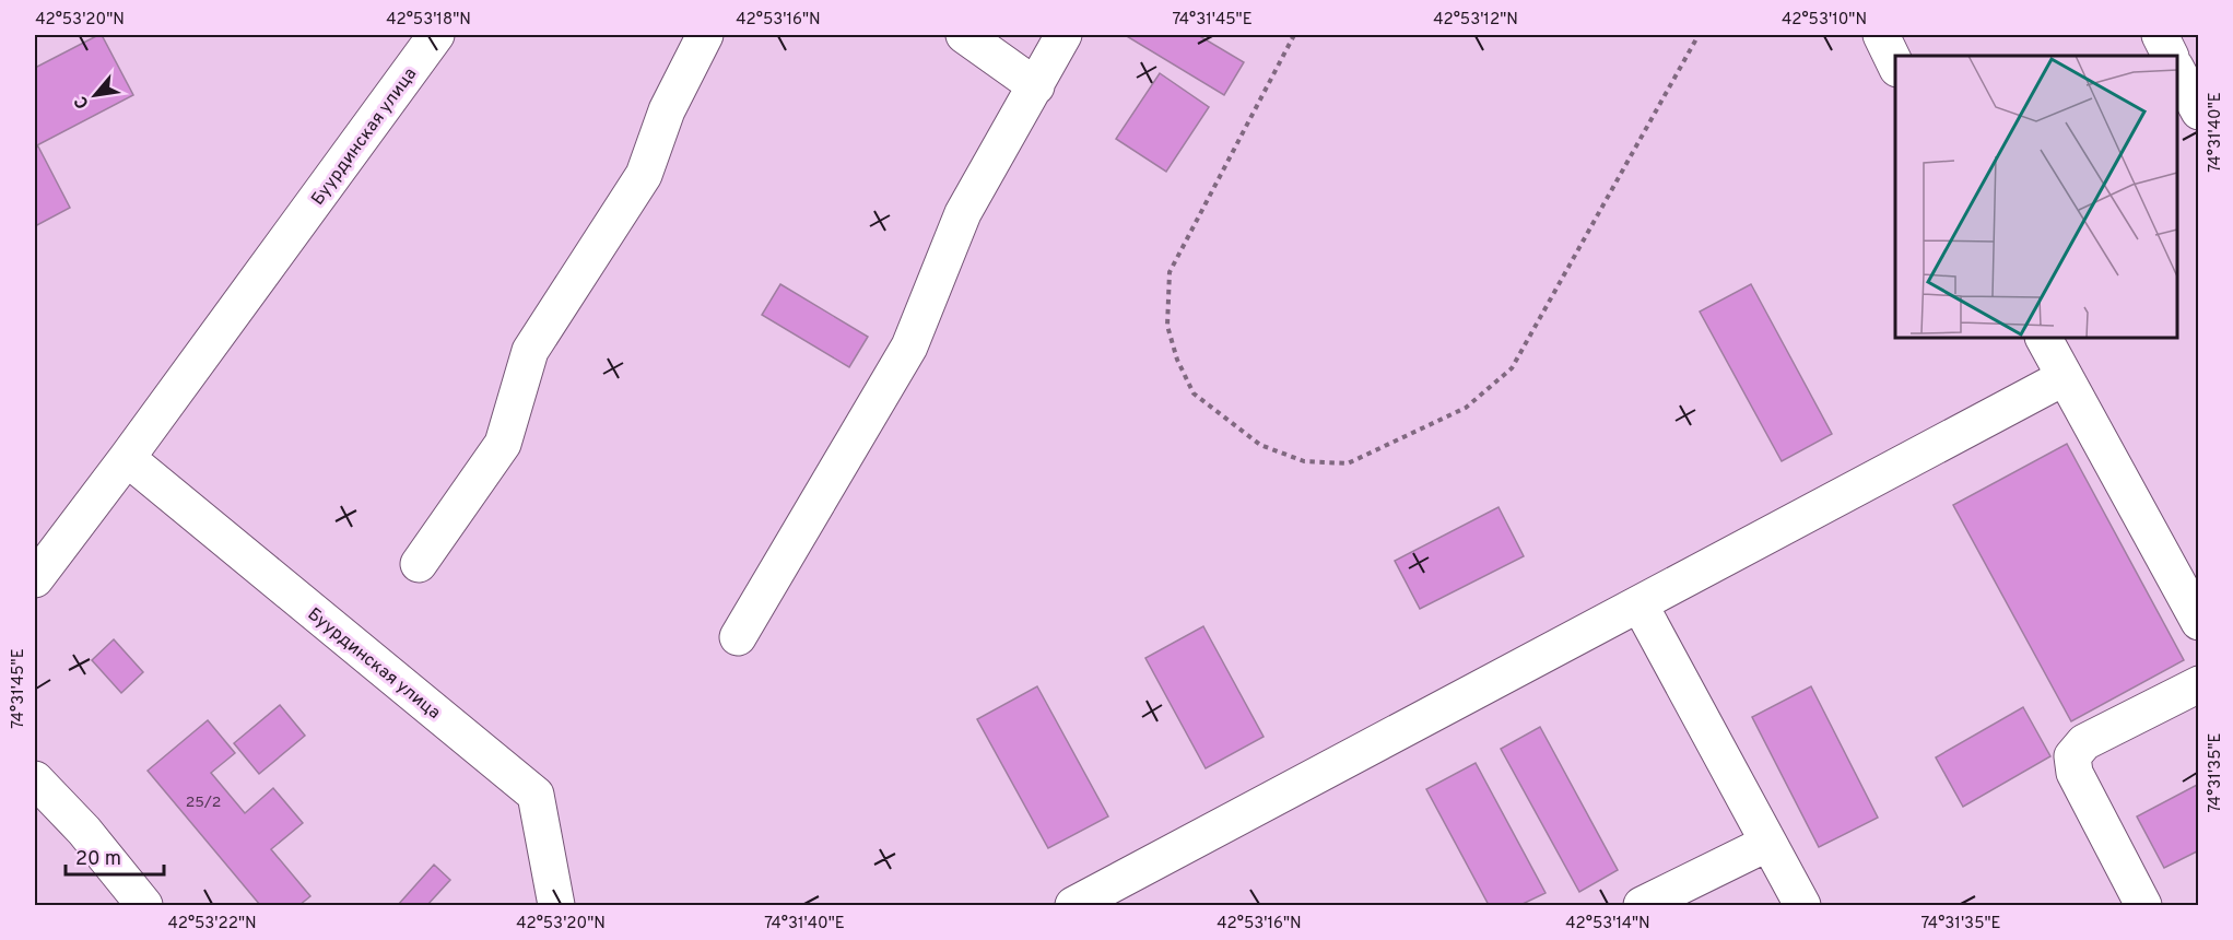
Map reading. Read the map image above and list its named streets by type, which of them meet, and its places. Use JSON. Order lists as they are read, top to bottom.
{
  "streets": {
    "street": ["Буурдинская улица"]
  },
  "house_numbers": ["25/2"],
  "scale_bar": "20 m",
  "north": "bottom left",
  "coordinates": [
    "42°53'20\"N",
    "42°53'18\"N",
    "42°53'16\"N",
    "74°31'45\"E",
    "42°53'12\"N",
    "42°53'10\"N",
    "74°31'40\"E",
    "74°31'35\"E",
    "42°53'22\"N",
    "42°53'14\"N"
  ]
}
